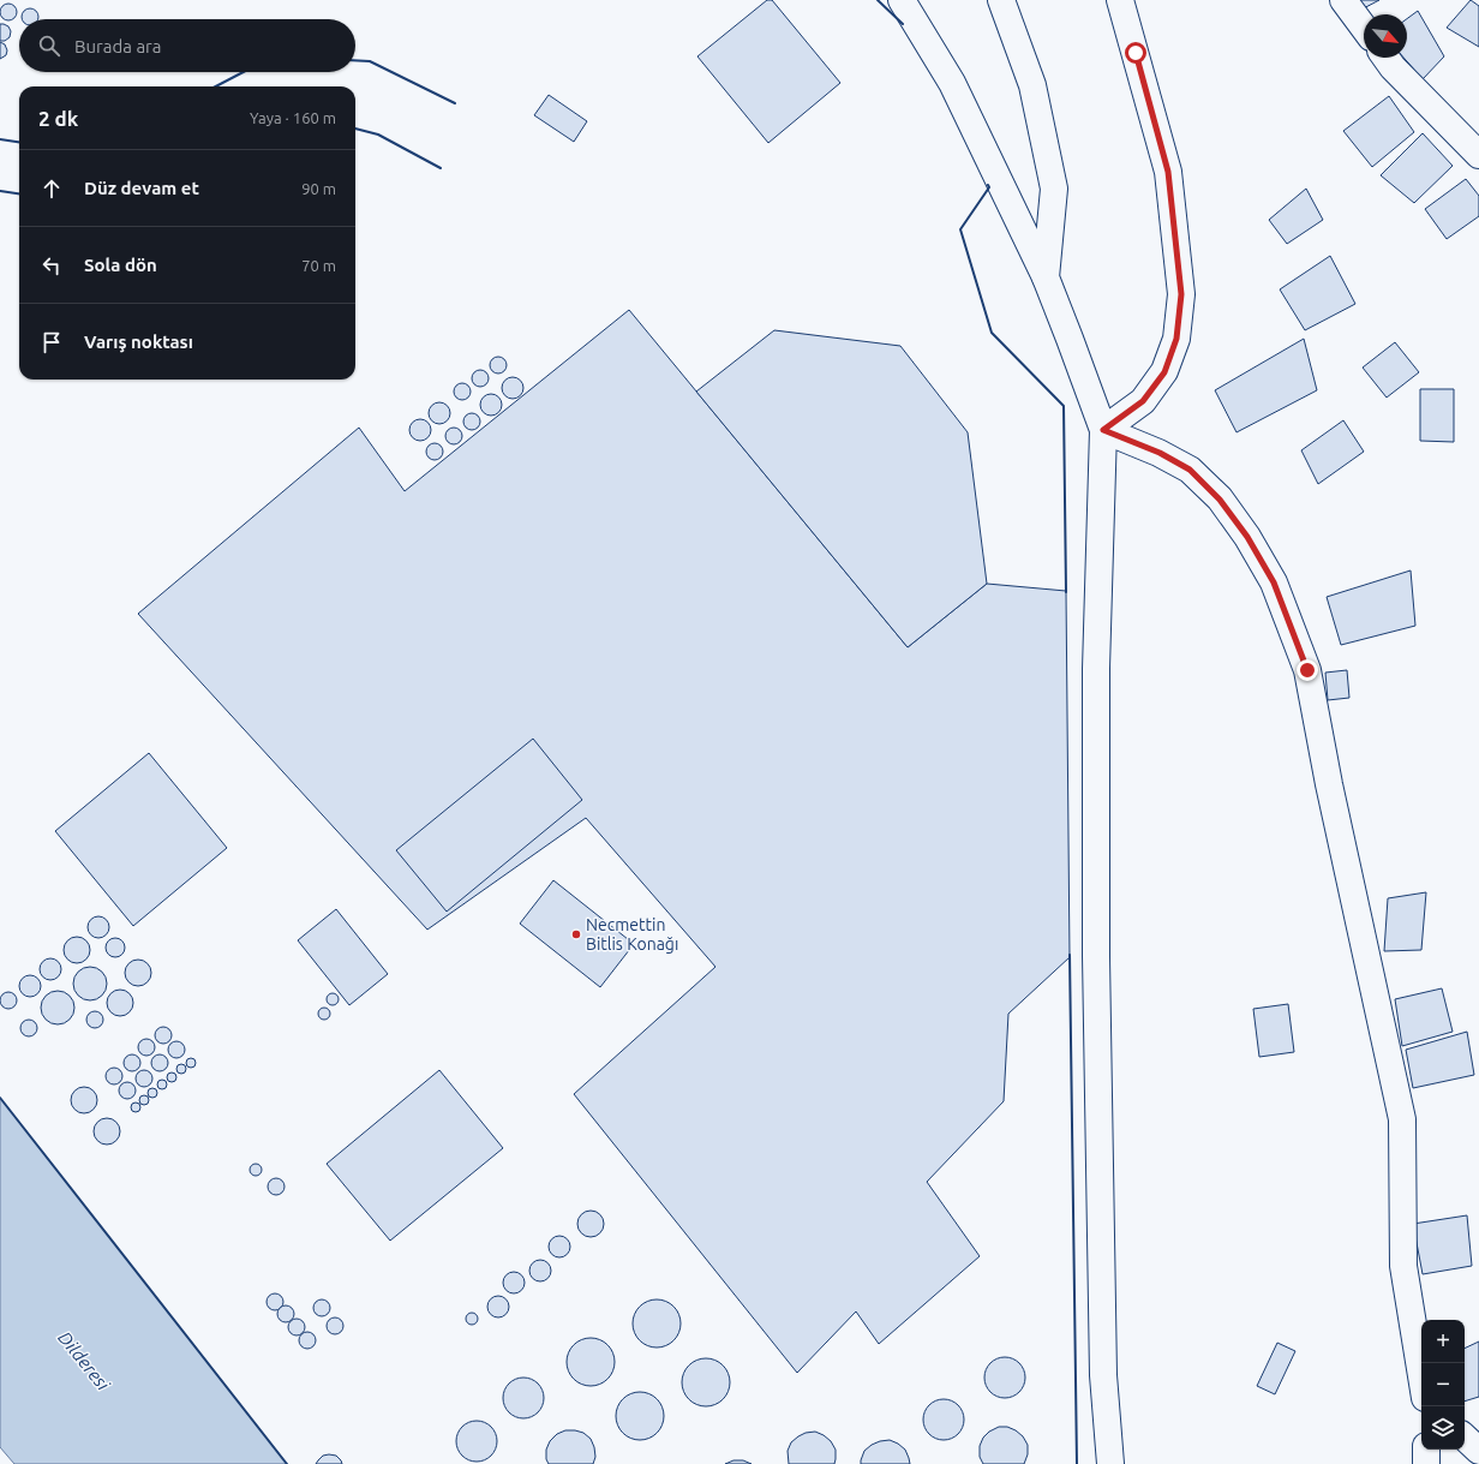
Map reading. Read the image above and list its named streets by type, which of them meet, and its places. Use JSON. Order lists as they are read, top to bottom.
{
  "water": ["Dilderesi"],
  "places": ["Necmettin Bitlis Konağı"],
  "north": "bottom right",
  "page": {
    "search": "Burada ara",
    "heading": ["2 dk", "Yaya · 160 m"],
    "list": [
      ["Düz devam et", "90 m"],
      ["Sola dön", "70 m"],
      "Varış noktası"
    ],
    "map_buttons": ["+", "−"]
  }
}
